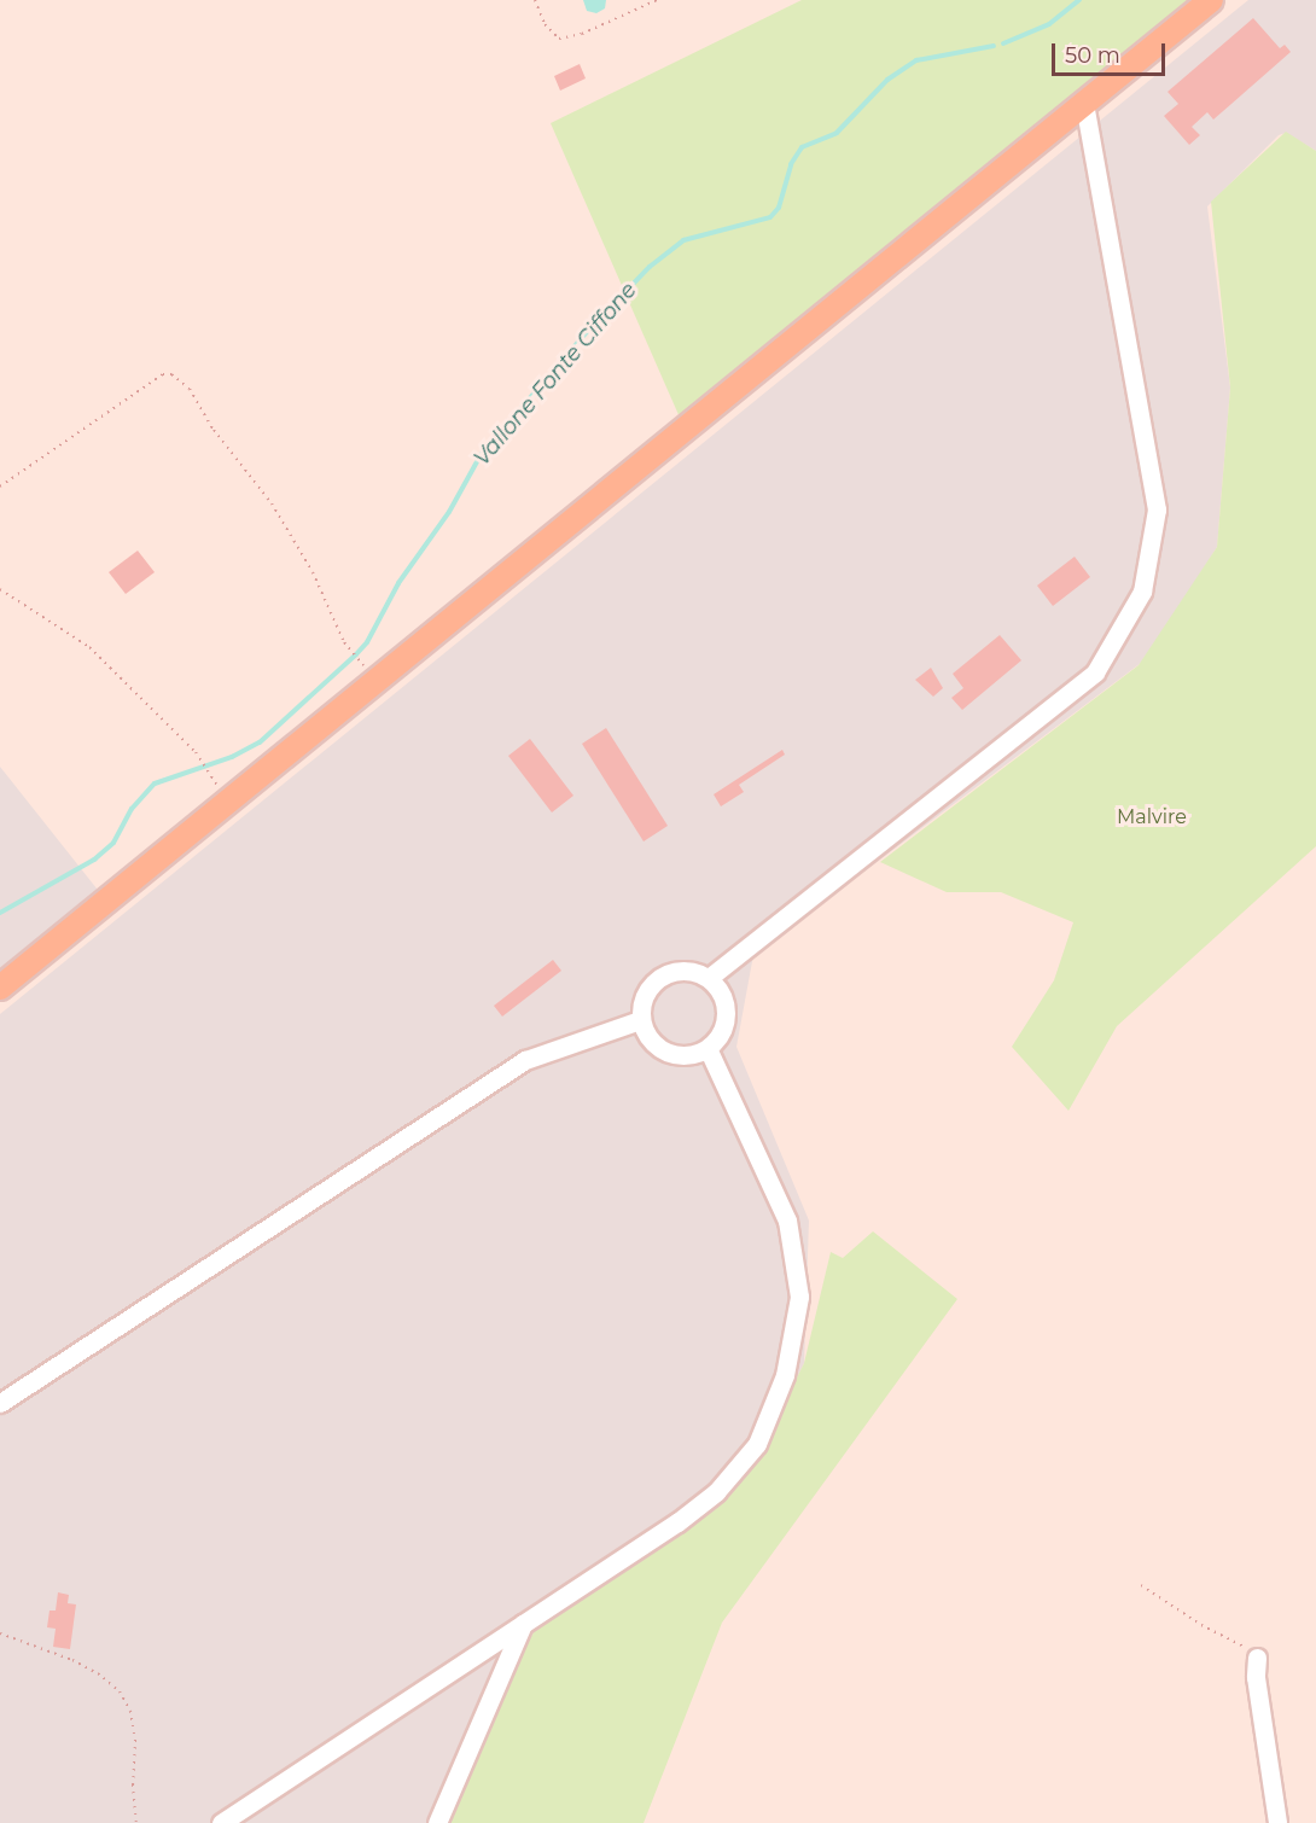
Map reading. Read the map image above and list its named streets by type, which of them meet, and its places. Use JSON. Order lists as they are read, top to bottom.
{
  "water": ["Vallone Fonte Ciffone"],
  "parks": ["Malvire"],
  "scale_bar": "50 m"
}
